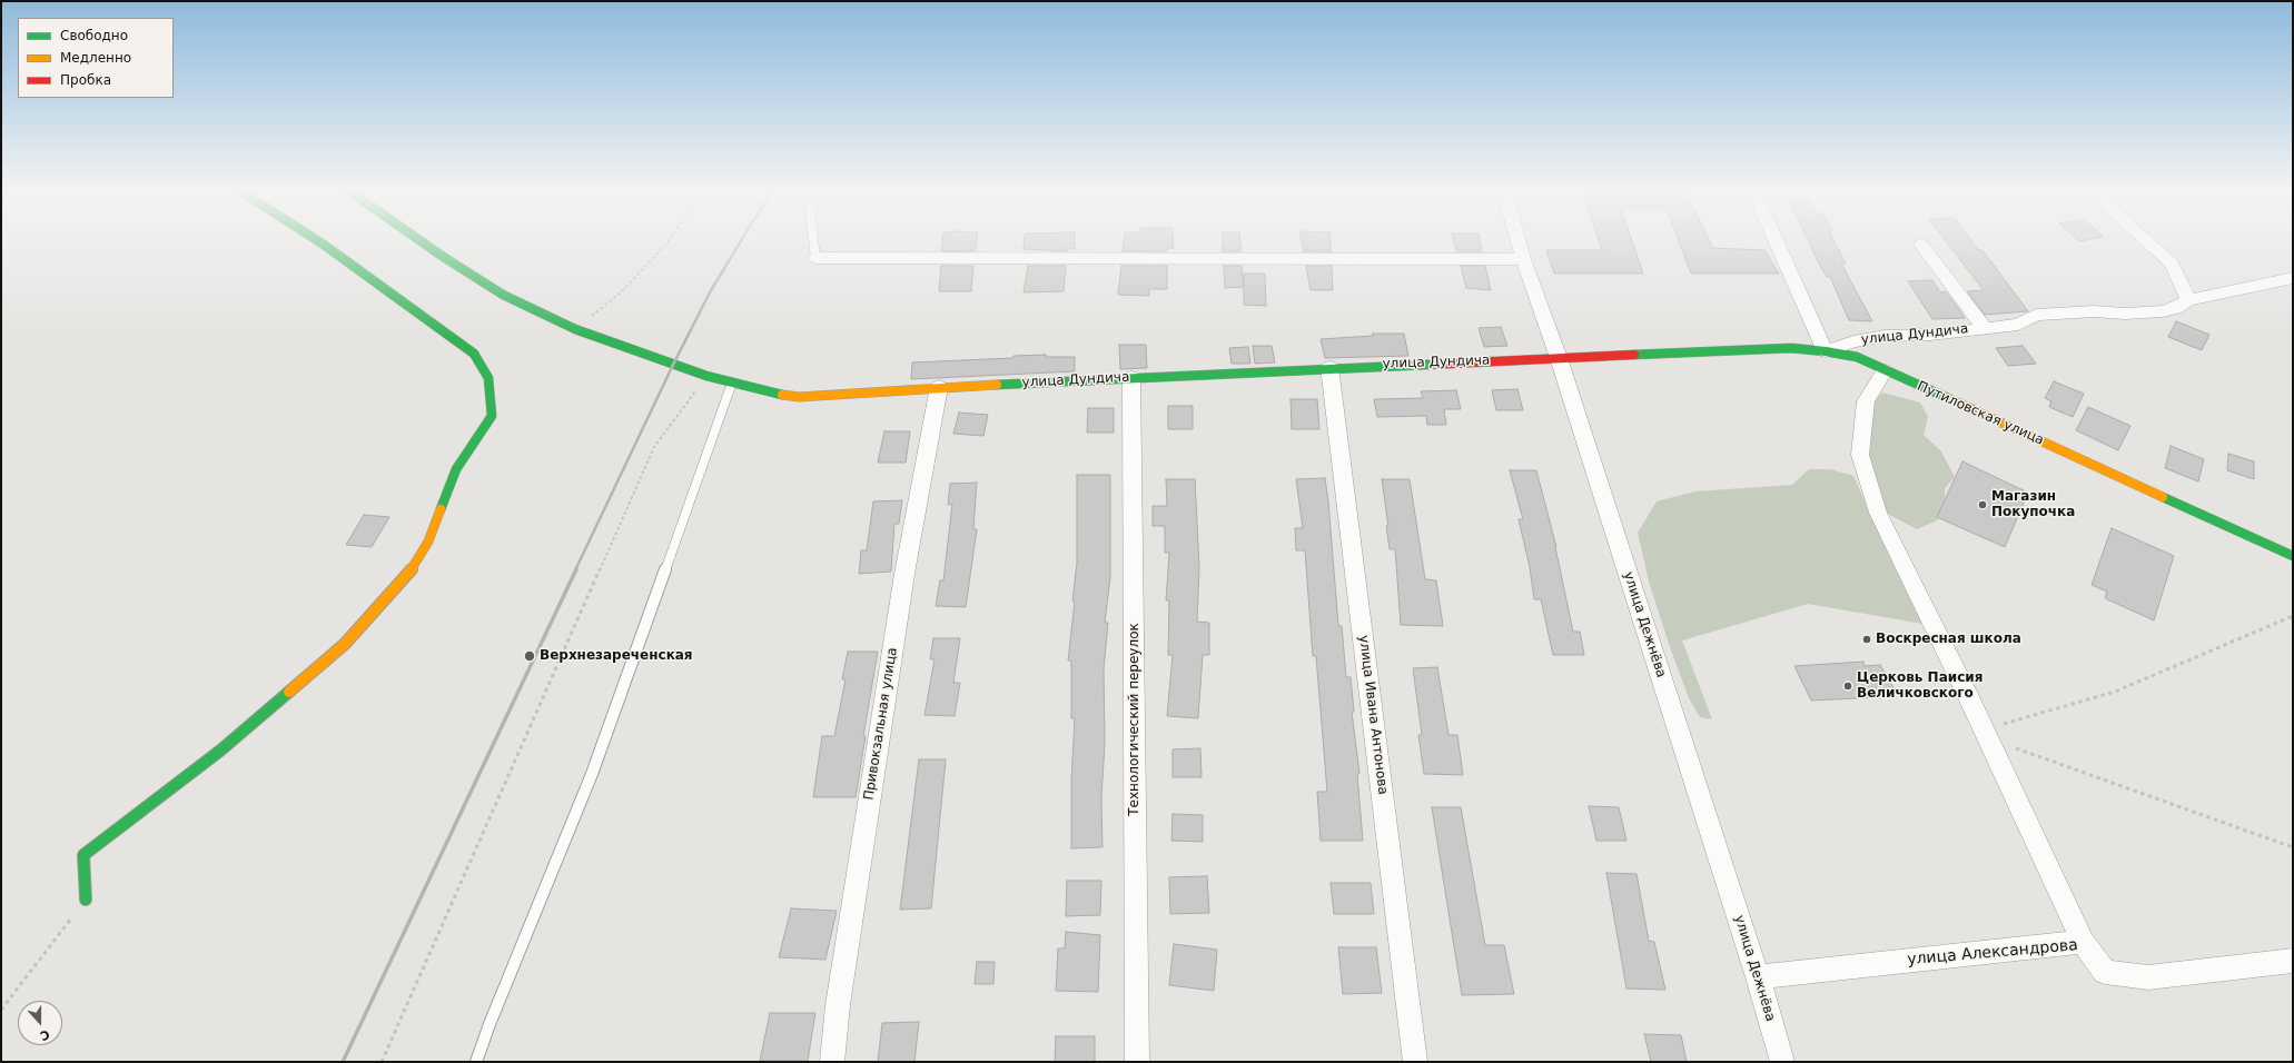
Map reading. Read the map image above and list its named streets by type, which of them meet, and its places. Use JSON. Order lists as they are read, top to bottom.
{
  "streets": {
    "street": [
      "улица Дундича",
      "Путиловская улица",
      "улица Дежнёва",
      "улица Ивана Антонова",
      "Технологический переулок",
      "Привокзальная улица",
      "улица Александрова"
    ]
  },
  "crossings": [
    ["улица Дундича", "Путиловская улица"],
    ["улица Дундича", "улица Дежнёва"],
    ["улица Дундича", "улица Ивана Антонова"],
    ["улица Дундича", "Технологический переулок"],
    ["улица Дундича", "Привокзальная улица"],
    ["улица Дежнёва", "улица Александрова"]
  ],
  "places": [
    "Магазин Покупочка",
    "Воскресная школа",
    "Верхнезареченская",
    "Церковь Паисия Величковского"
  ],
  "legend": ["Свободно", "Медленно", "Пробка"],
  "north": "bottom"
}
